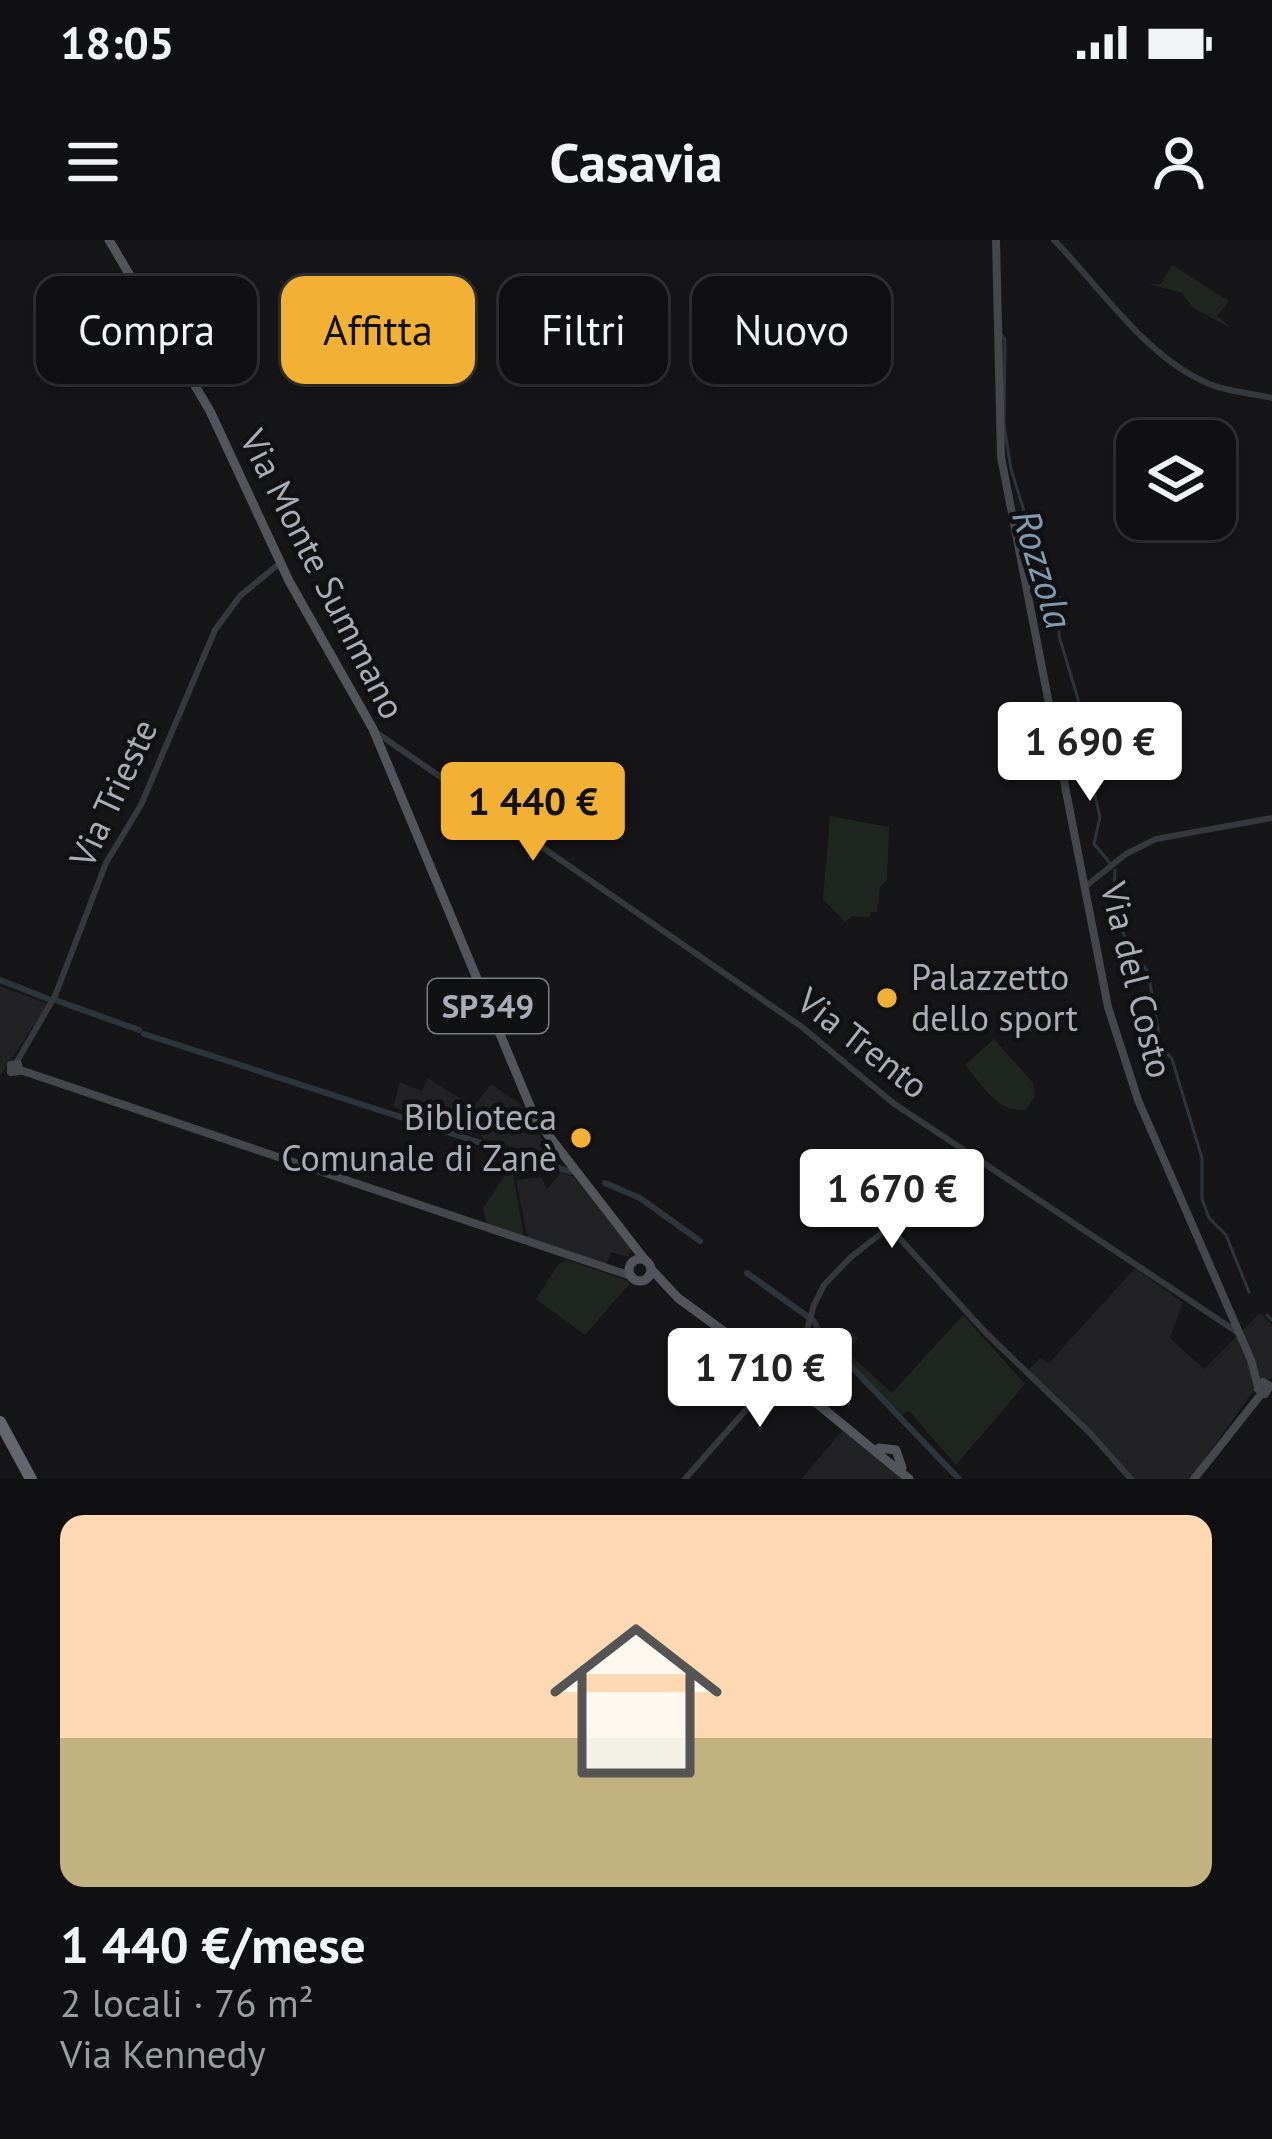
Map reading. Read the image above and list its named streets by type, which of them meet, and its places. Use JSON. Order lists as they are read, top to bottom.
{
  "streets": {
    "main road": ["Via Monte Summano", "Via del Costo", "SP349"],
    "street": ["Via Trieste", "Via Trento"]
  },
  "crossings": [
    ["Via Monte Summano", "Via Trieste"],
    ["Via Monte Summano", "SP349"],
    ["Via Monte Summano", "Via Trento"],
    ["Via del Costo", "Via Trento"],
    ["SP349", "Via Trento"]
  ],
  "water": ["Rozzola"],
  "places": ["Palazzetto dello sport", "Biblioteca Comunale di Zanè"],
  "page": {
    "status": "18:05",
    "header": "Casavia",
    "chip": [
      "Compra",
      "Affitta",
      "Filtri",
      "Nuovo"
    ],
    "price": [
      "1 690 €",
      "1 440 €",
      "1 670 €",
      "1 710 €"
    ],
    "list": [
      {
        "name": "1 440 €/mese",
        "note": "2 locali · 76 m² · Via Kennedy"
      }
    ]
  }
}
